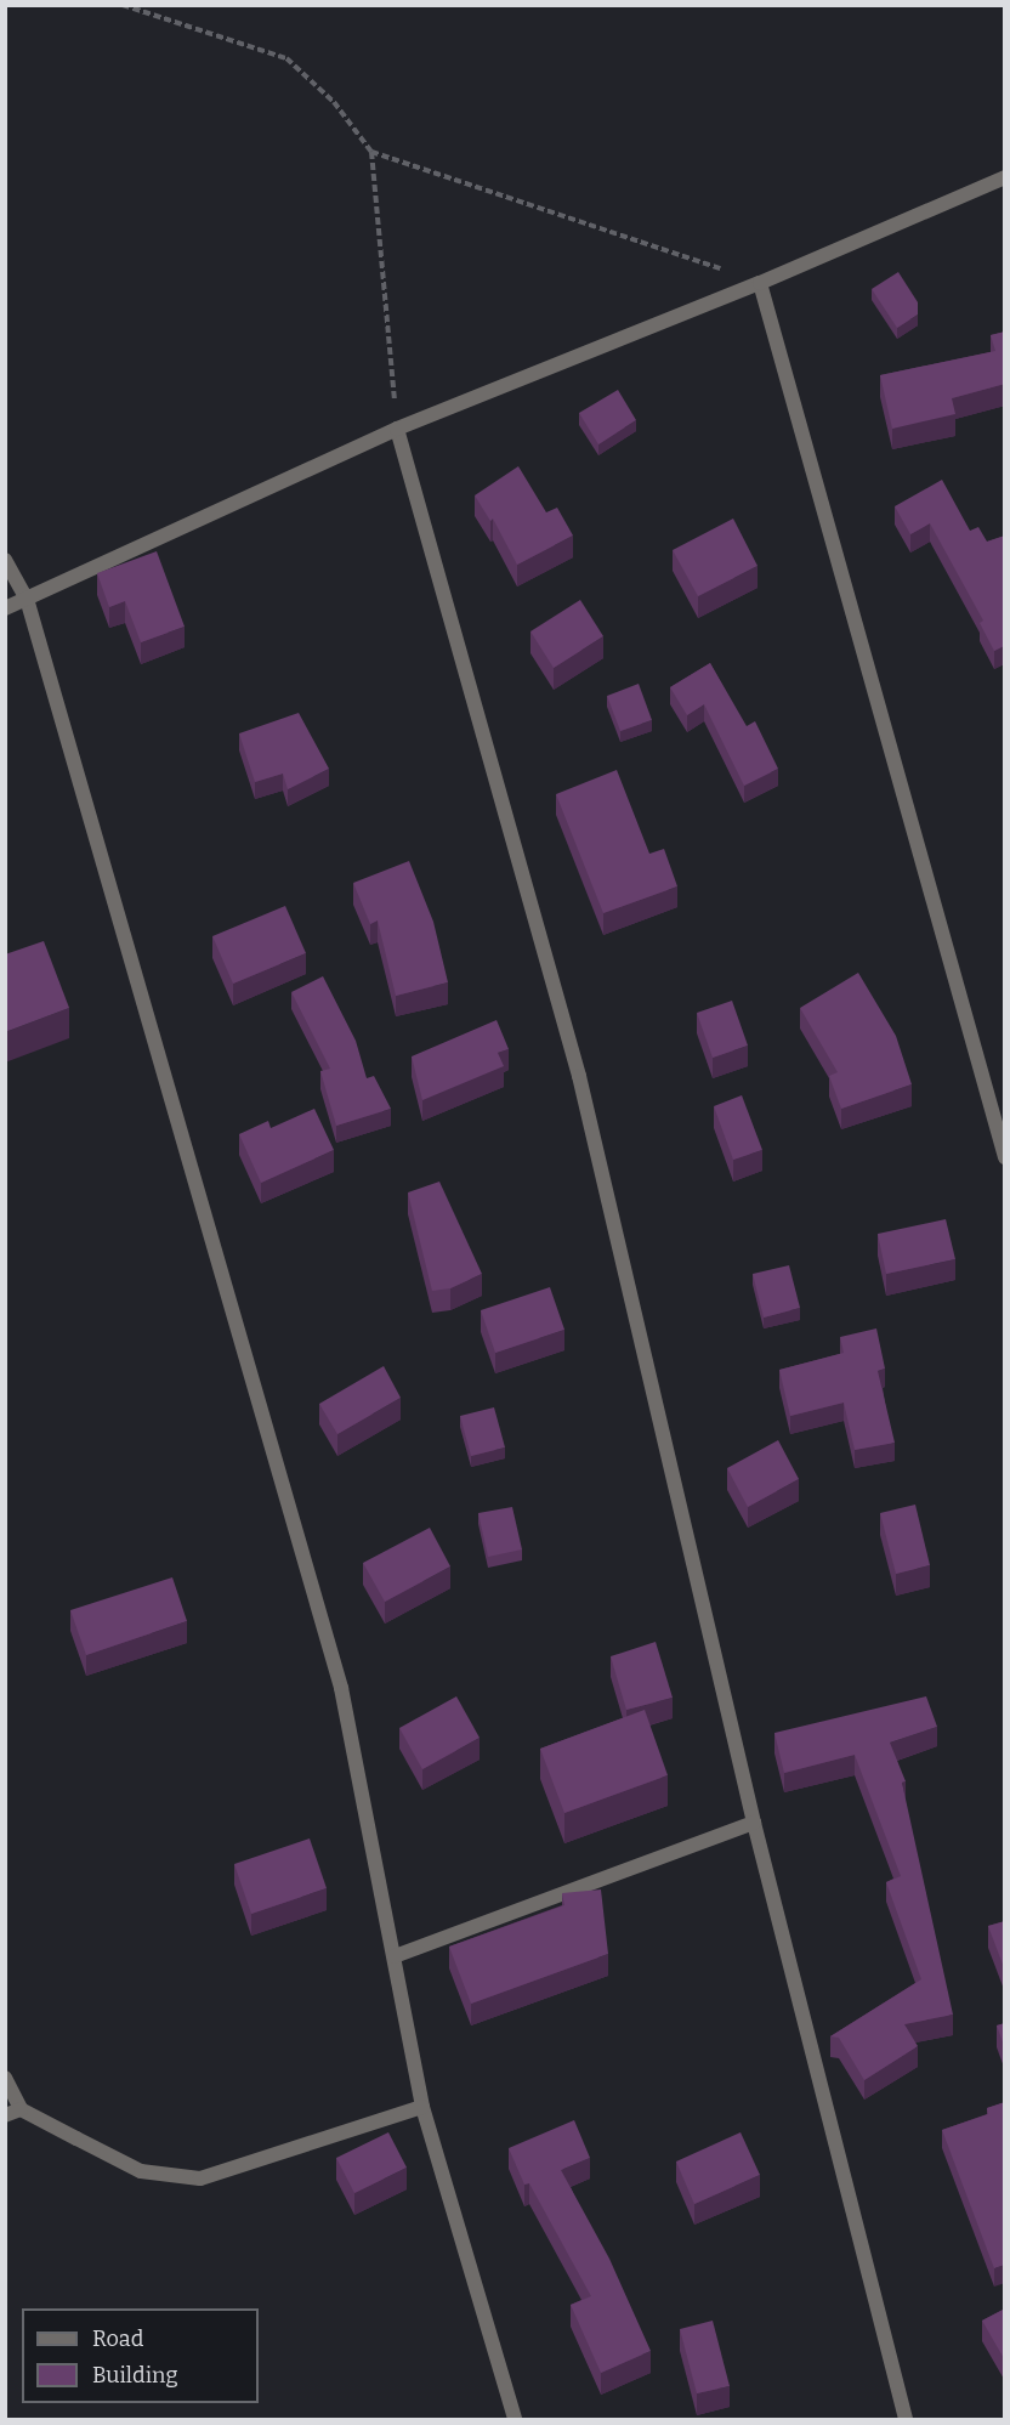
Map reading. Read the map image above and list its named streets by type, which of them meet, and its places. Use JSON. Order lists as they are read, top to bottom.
{
  "legend": ["Road", "Building"]
}
